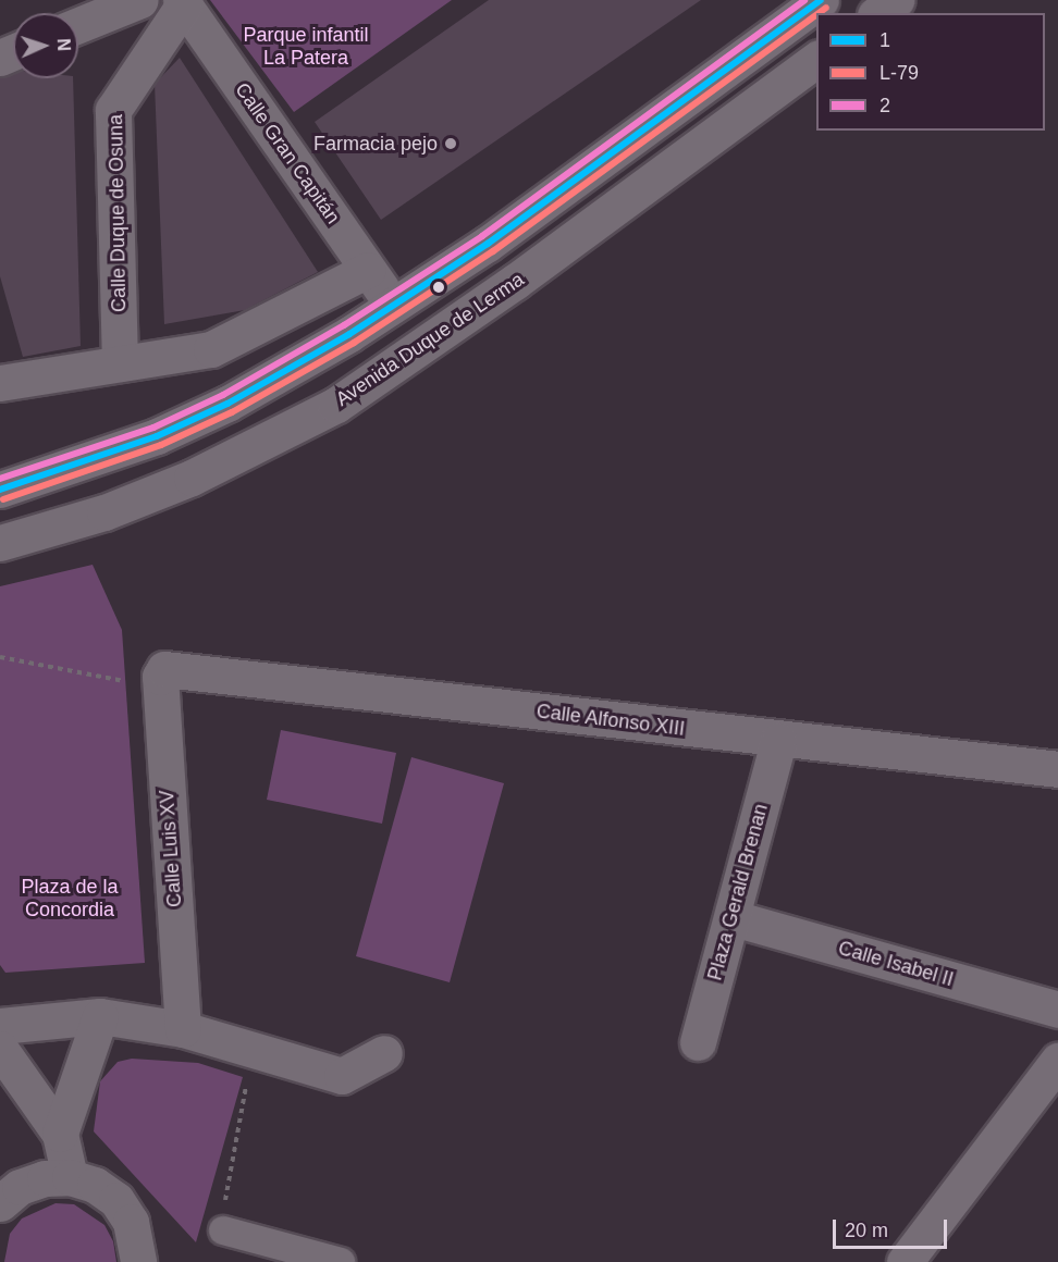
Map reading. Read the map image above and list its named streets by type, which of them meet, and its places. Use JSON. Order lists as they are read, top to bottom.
{
  "streets": {
    "street": [
      "Calle Gran Capitán",
      "Calle Duque de Osuna",
      "Avenida Duque de Lerma",
      "Calle Alfonso XIII",
      "Calle Luis XV",
      "Plaza Gerald Brenan",
      "Calle Isabel II"
    ]
  },
  "crossings": [
    ["Calle Gran Capitán", "Calle Duque de Osuna"],
    ["Calle Alfonso XIII", "Calle Luis XV"],
    ["Calle Alfonso XIII", "Plaza Gerald Brenan"],
    ["Plaza Gerald Brenan", "Calle Isabel II"]
  ],
  "parks": ["Parque infantil La Patera", "Plaza de la Concordia"],
  "places": ["Farmacia pejo"],
  "lines": ["transit line 1", "transit line 2", "transit line L-79"],
  "legend": ["1", "L-79", "2"],
  "scale_bar": "20 m",
  "north": "right"
}
